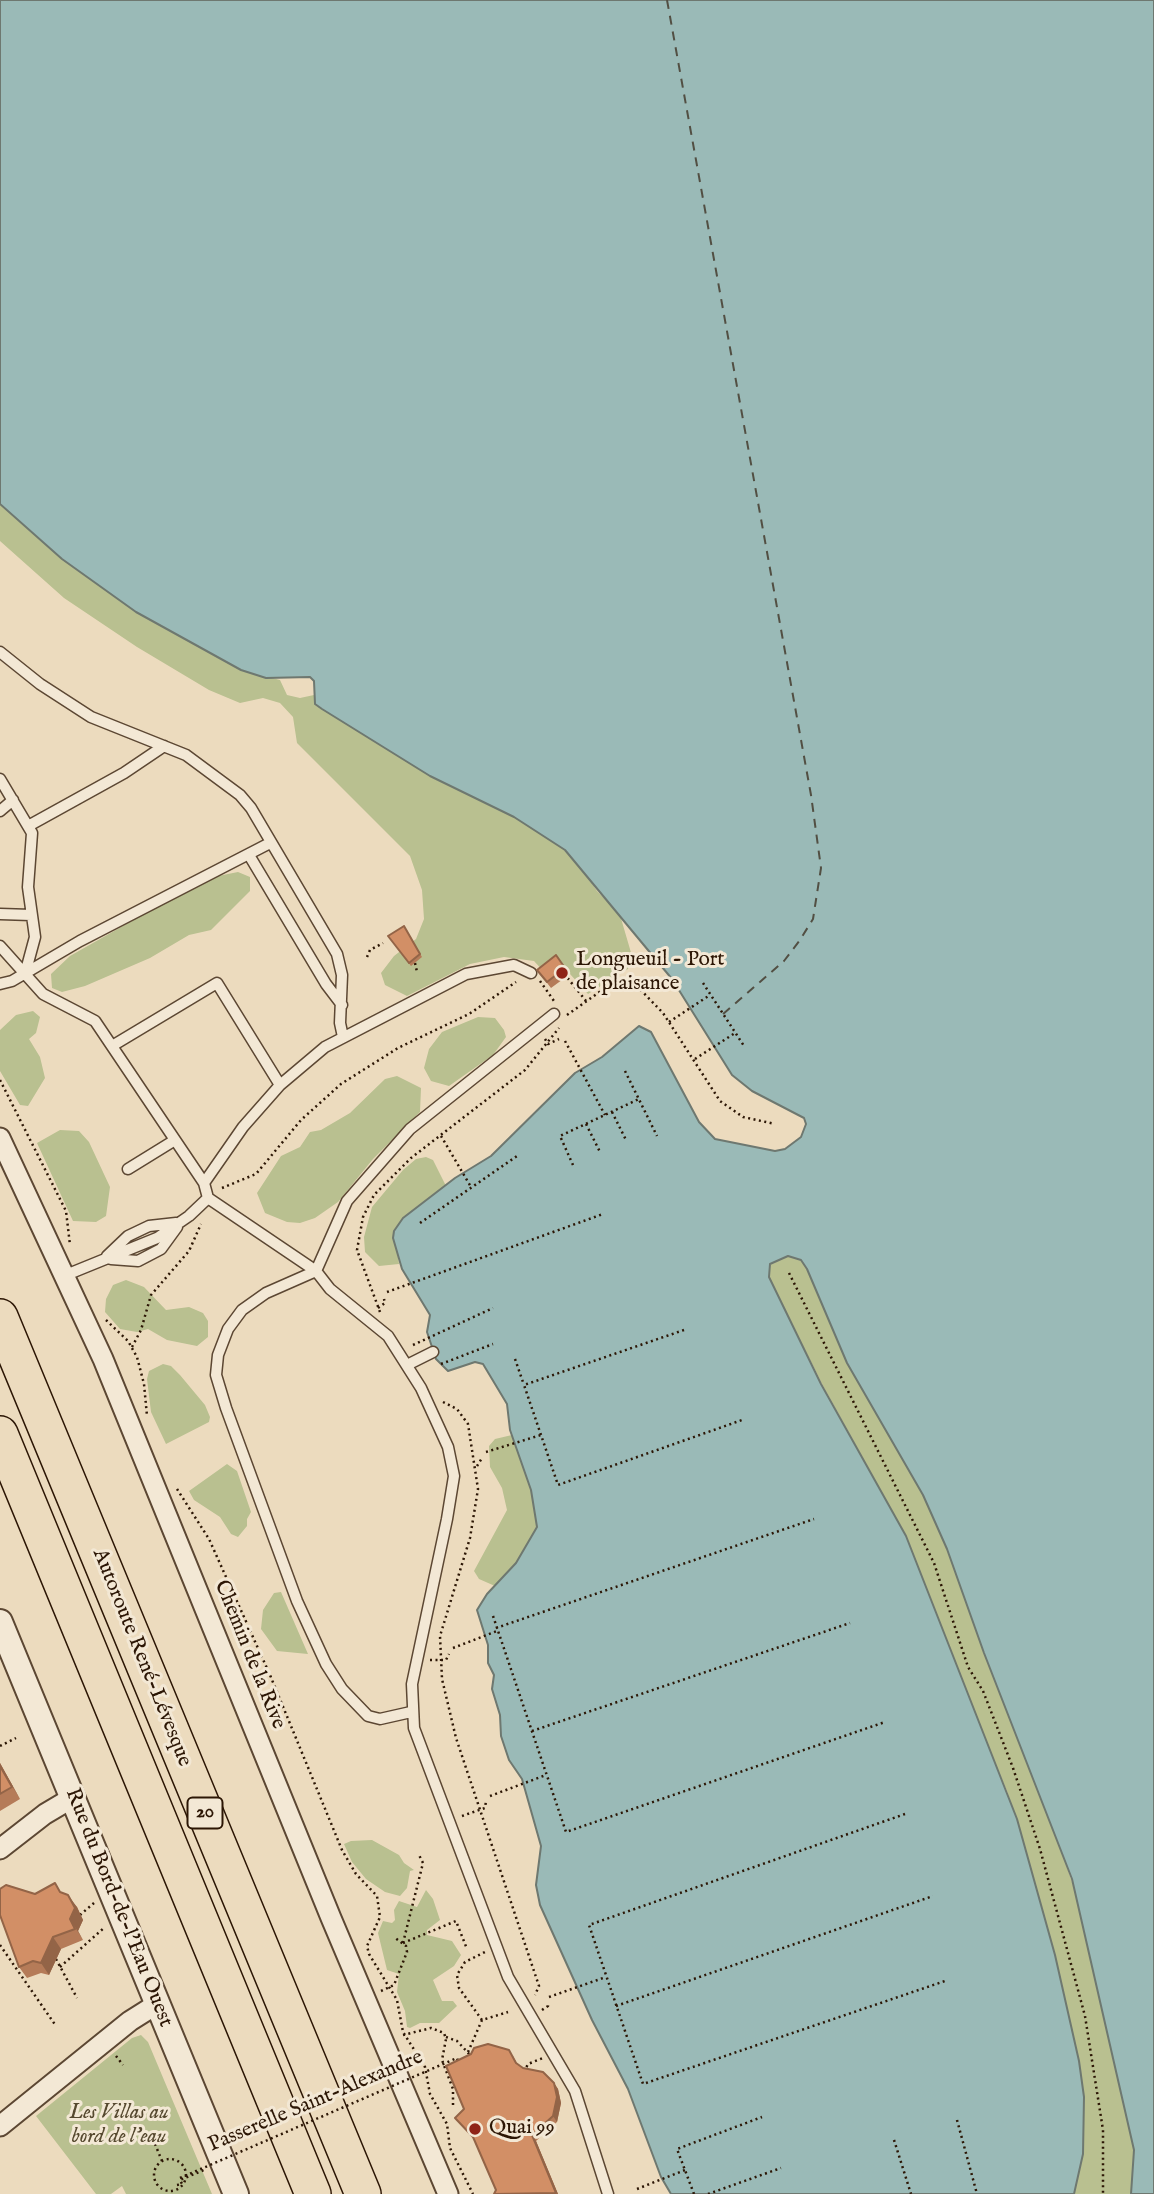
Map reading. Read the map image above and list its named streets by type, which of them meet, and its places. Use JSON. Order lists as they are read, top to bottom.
{
  "streets": {
    "highway": ["Autoroute René-Lévesque", "20"],
    "street": ["Chemin de la Rive", "Rue du Bord-de-l'Eau Ouest"],
    "path": ["Passerelle Saint-Alexandre"]
  },
  "parks": ["Les Villas au bord de l'eau"],
  "places": ["Longueuil - Port de plaisance", "Quai 99"]
}
